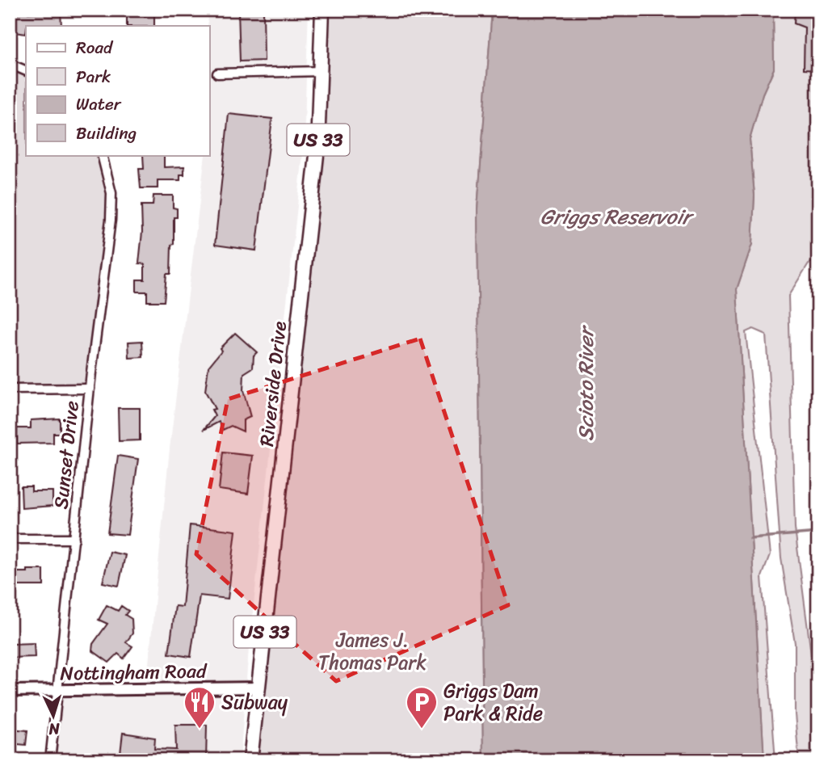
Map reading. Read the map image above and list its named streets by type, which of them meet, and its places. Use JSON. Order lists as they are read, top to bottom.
{
  "streets": {
    "main road": ["US 33", "Riverside Drive"],
    "street": ["Sunset Drive", "Nottingham Road"]
  },
  "crossings": [
    ["Riverside Drive", "Nottingham Road"],
    ["Sunset Drive", "Nottingham Road"]
  ],
  "water": ["Griggs Reservoir", "Scioto River"],
  "parks": ["James J. Thomas Park"],
  "places": {
    "restaurant": ["Subway"],
    "parking": ["Griggs Dam Park & Ride"]
  },
  "legend": [
    "Road",
    "Park",
    "Water",
    "Building"
  ],
  "north": "bottom"
}
